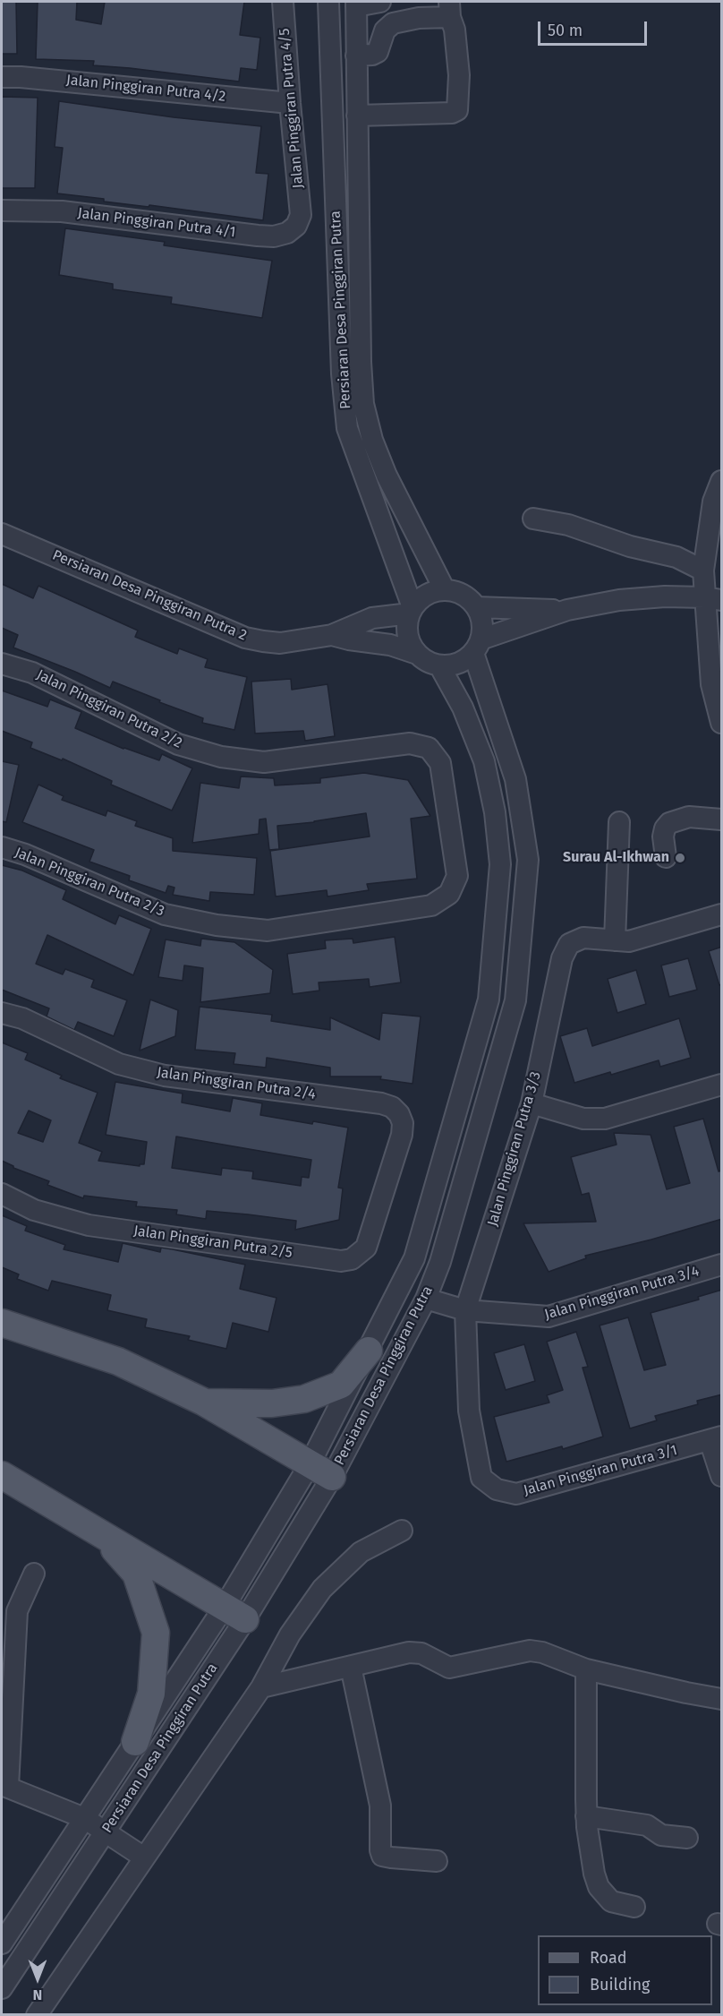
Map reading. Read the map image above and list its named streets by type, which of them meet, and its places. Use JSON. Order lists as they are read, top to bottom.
{
  "streets": {
    "street": [
      "Jalan Pinggiran Putra 4/2",
      "Jalan Pinggiran Putra 4/5",
      "Jalan Pinggiran Putra 4/1",
      "Persiaran Desa Pinggiran Putra",
      "Persiaran Desa Pinggiran Putra 2",
      "Jalan Pinggiran Putra 2/2",
      "Jalan Pinggiran Putra 2/3",
      "Jalan Pinggiran Putra 2/4",
      "Jalan Pinggiran Putra 3/3",
      "Jalan Pinggiran Putra 2/5",
      "Jalan Pinggiran Putra 3/4",
      "Jalan Pinggiran Putra 3/1"
    ]
  },
  "crossings": [
    ["Jalan Pinggiran Putra 4/2", "Jalan Pinggiran Putra 4/5"],
    ["Jalan Pinggiran Putra 4/5", "Jalan Pinggiran Putra 4/1"],
    ["Persiaran Desa Pinggiran Putra", "Persiaran Desa Pinggiran Putra 2"],
    ["Persiaran Desa Pinggiran Putra", "Jalan Pinggiran Putra 3/4"],
    ["Jalan Pinggiran Putra 2/2", "Jalan Pinggiran Putra 2/3"],
    ["Jalan Pinggiran Putra 2/4", "Jalan Pinggiran Putra 2/5"],
    ["Jalan Pinggiran Putra 3/3", "Jalan Pinggiran Putra 3/4"],
    ["Jalan Pinggiran Putra 3/3", "Jalan Pinggiran Putra 3/1"]
  ],
  "places": ["Surau Al-Ikhwan"],
  "legend": ["Road", "Building"],
  "scale_bar": "50 m",
  "north": "bottom"
}
